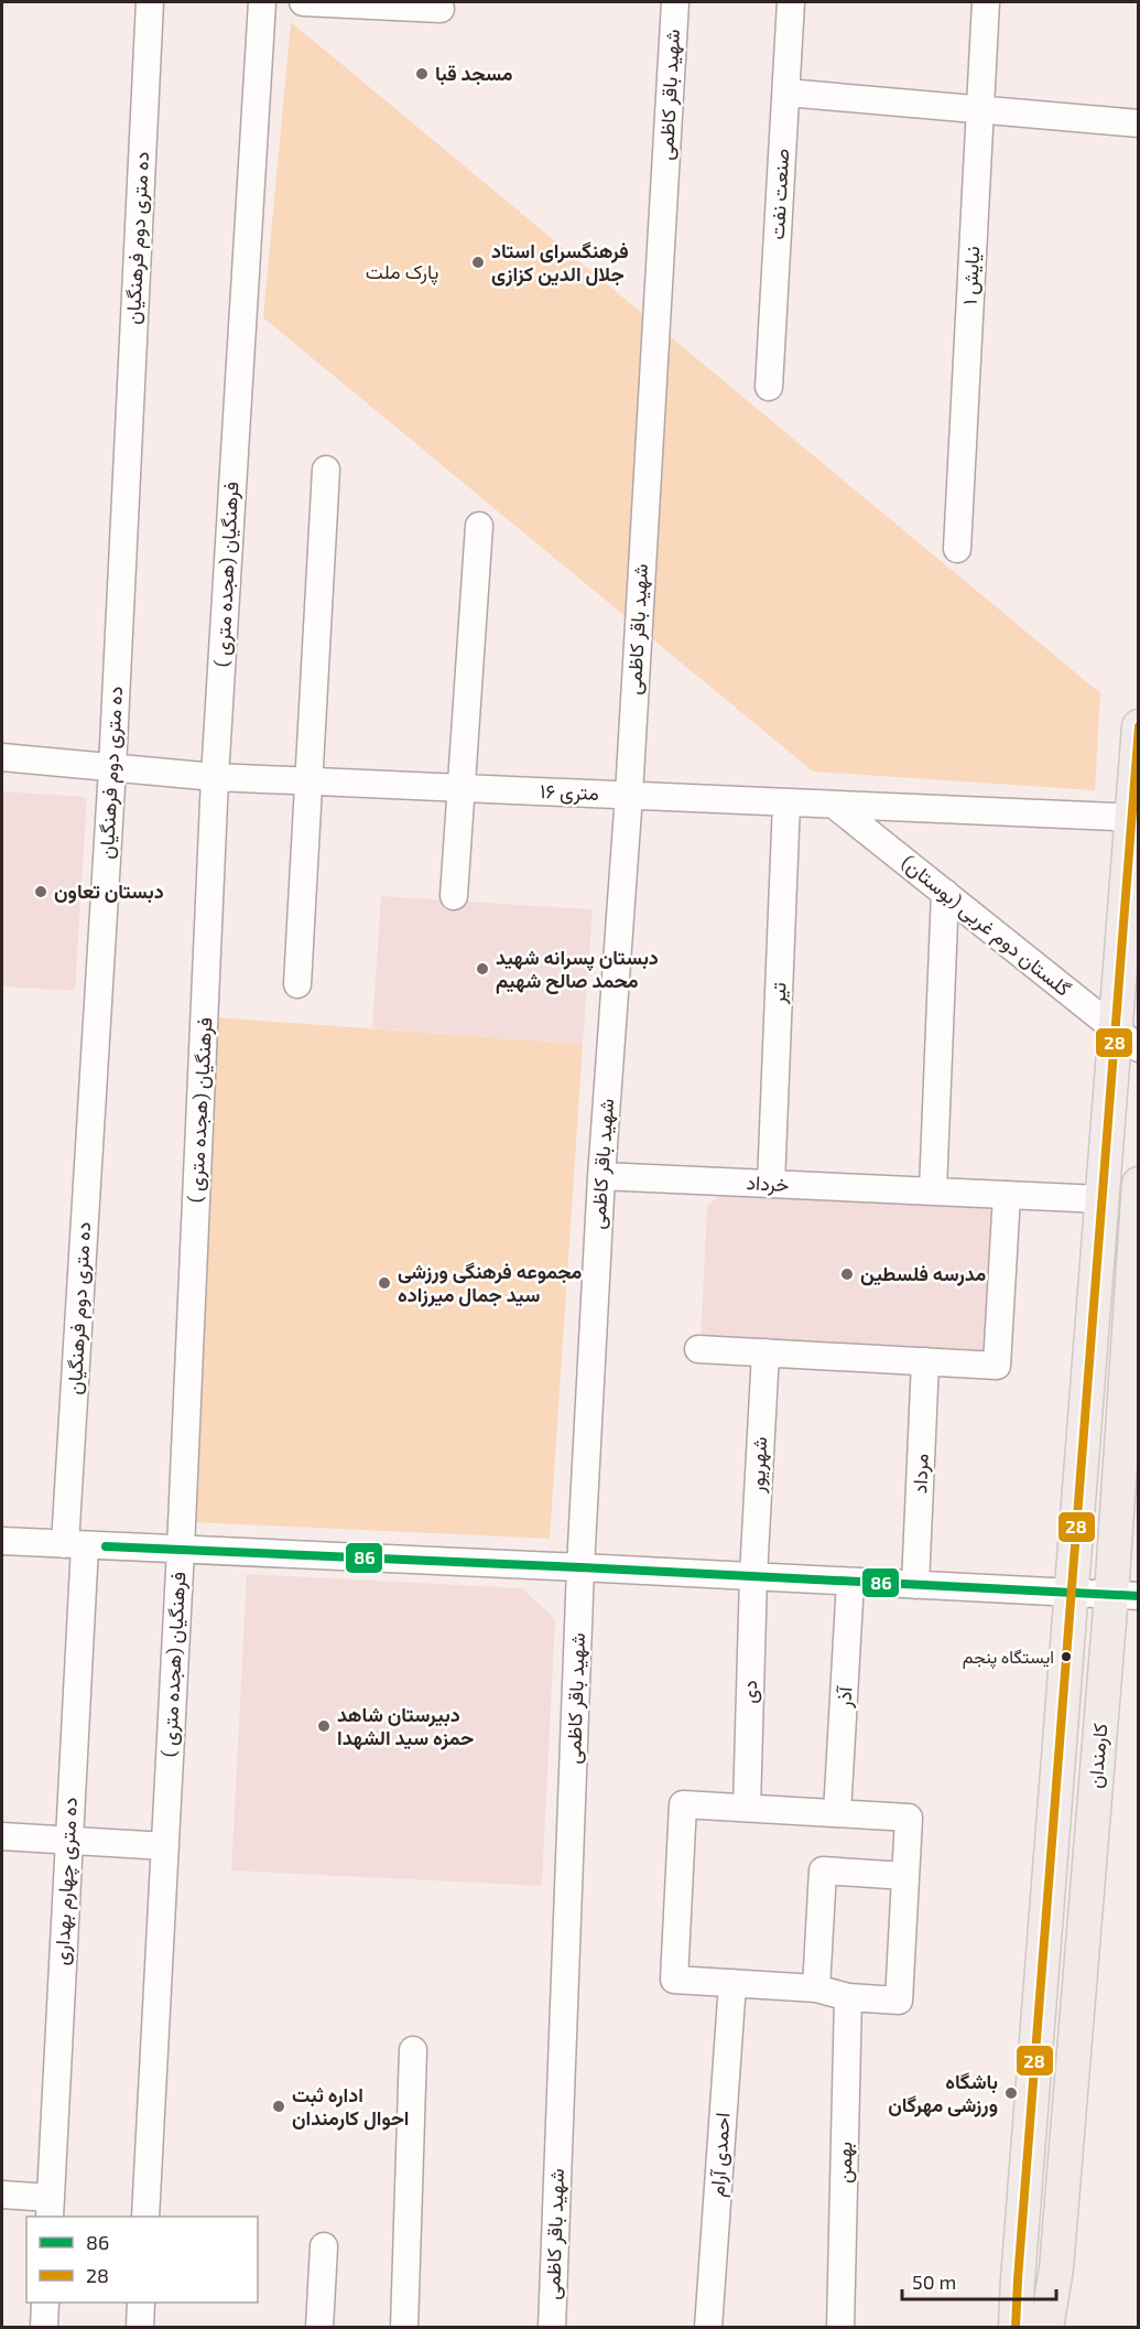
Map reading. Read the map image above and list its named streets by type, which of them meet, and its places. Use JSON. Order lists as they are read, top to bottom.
{
  "streets": {
    "main road": ["کارمندان"],
    "street": [
      "شهید باقر کاظمی",
      "صنعت نفت",
      "ده متری دوم فرهنگیان",
      "نیایش ۱",
      "فرهنگیان (هجده متری )",
      "۱۶ متری",
      "گلستان دوم غربی (بوستان)",
      "تیر",
      "خرداد",
      "شهریور",
      "مرداد",
      "دی",
      "آذر",
      "ده متری چهارم بهداری",
      "احمدی آرام",
      "بهمن"
    ]
  },
  "crossings": [
    ["شهید باقر کاظمی", "۱۶ متری"],
    ["شهید باقر کاظمی", "خرداد"],
    ["ده متری دوم فرهنگیان", "۱۶ متری"],
    ["ده متری دوم فرهنگیان", "ده متری چهارم بهداری"],
    ["فرهنگیان (هجده متری )", "۱۶ متری"],
    ["۱۶ متری", "گلستان دوم غربی (بوستان)"],
    ["۱۶ متری", "تیر"],
    ["۱۶ متری", "کارمندان"],
    ["گلستان دوم غربی (بوستان)", "کارمندان"],
    ["تیر", "خرداد"],
    ["خرداد", "کارمندان"],
    ["شهریور", "دی"]
  ],
  "parks": ["پارک ملت"],
  "places": [
    "مسجد قبا",
    "فرهنگسرای استاد جلال الدین کزازی",
    "دبستان تعاون",
    "دبستان پسرانه شهید محمد صالح شهیم",
    "مدرسه فلسطین",
    "مجموعه فرهنگی ورزشی سید جمال میرزاده",
    "ایستگاه پنجم",
    "دبیرستان شاهد حمزه سید الشهدا",
    "باشگاه ورزشی مهرگان",
    "اداره ثبت احوال کارمندان"
  ],
  "lines": ["transit line 28", "transit line 86"],
  "legend": ["86", "28"],
  "scale_bar": "50 m"
}
